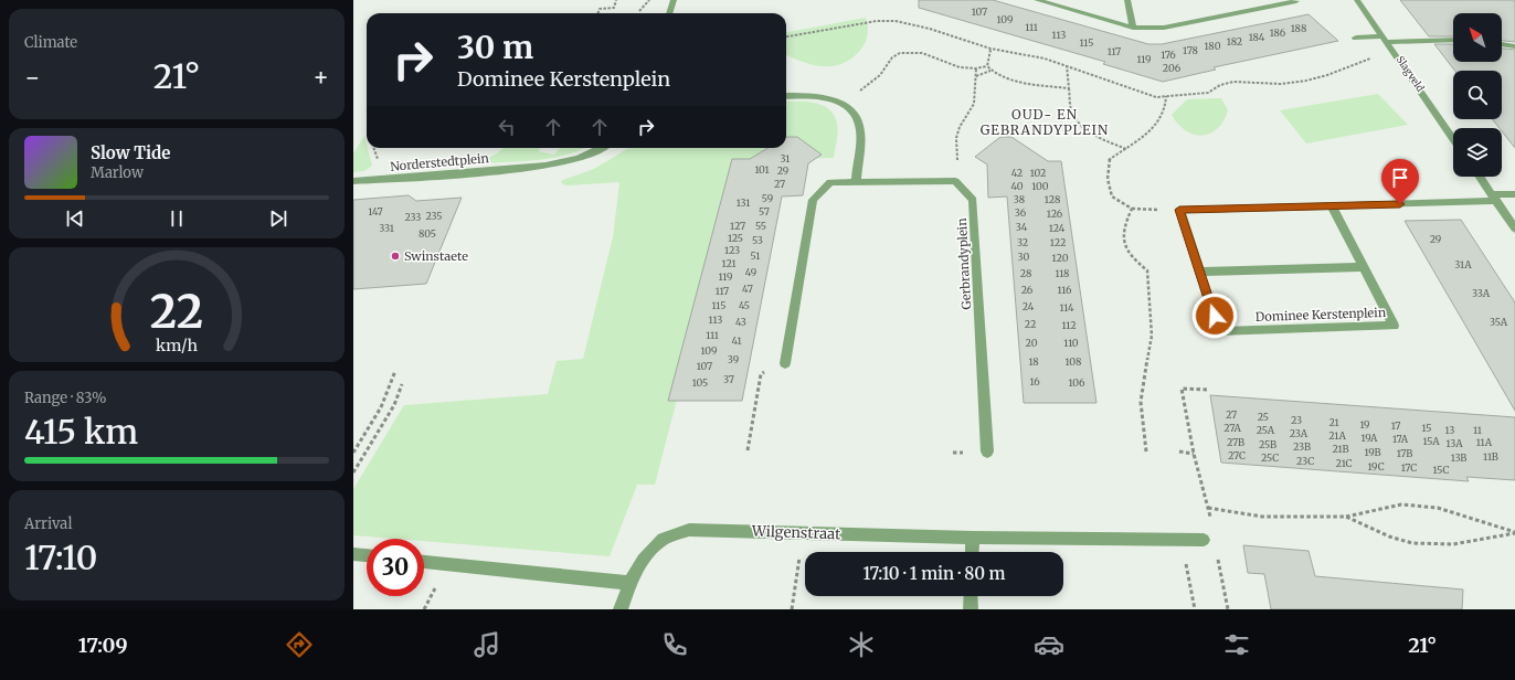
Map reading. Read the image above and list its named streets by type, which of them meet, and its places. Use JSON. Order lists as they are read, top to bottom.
{
  "streets": {
    "street": [
      "Slagveld",
      "Norderstedtplein",
      "Gerbrandyplein",
      "Dominee Kerstenplein",
      "Wilgenstraat"
    ]
  },
  "districts": ["OUD- EN GEBRANDYPLEIN"],
  "places": ["Swinstaete"],
  "house_numbers": [
    "107",
    "109",
    "111",
    "188",
    "186",
    "113",
    "184",
    "182",
    "115",
    "180",
    "178",
    "117",
    "176",
    "119",
    "206",
    "31",
    "101",
    "29",
    "42",
    "102",
    "27",
    "40",
    "100",
    "59",
    "38",
    "128",
    "131",
    "147",
    "57",
    "36",
    "126",
    "235",
    "233",
    "127",
    "55",
    "34",
    "331",
    "124",
    "805",
    "125",
    "29",
    "53",
    "32",
    "122",
    "123",
    "51",
    "30",
    "120",
    "121",
    "31A",
    "49",
    "28",
    "118",
    "119",
    "47",
    "26",
    "116",
    "117",
    "33A",
    "115",
    "45",
    "24",
    "114",
    "113",
    "43",
    "35A",
    "22",
    "112",
    "111",
    "41",
    "20",
    "110",
    "109",
    "39",
    "18",
    "108",
    "107",
    "37",
    "16",
    "105",
    "106",
    "27",
    "25",
    "23",
    "21",
    "19",
    "17",
    "27A",
    "15",
    "25A",
    "13",
    "11",
    "23A",
    "21A",
    "19A",
    "17A",
    "15A",
    "27B",
    "11A",
    "13A",
    "25B",
    "23B",
    "21B",
    "19B",
    "17B",
    "27C",
    "11B",
    "25C",
    "13B",
    "23C",
    "21C",
    "19C",
    "17C",
    "15C"
  ],
  "north": "top left",
  "page": {
    "tile": [
      "Climate",
      ["Range · 83%", "415 km"],
      ["Arrival", "17:10"]
    ],
    "turn": ["30 m", "Dominee Kerstenplein"],
    "heat": ["−", "21°", "+"],
    "song": ["Slow Tide", "Marlow"],
    "limit": "30",
    "trip": "17:10 · 1 min · 80 m",
    "tabs": ["17:09", "21°"],
    "gauge": ["22", "km/h"]
  }
}
